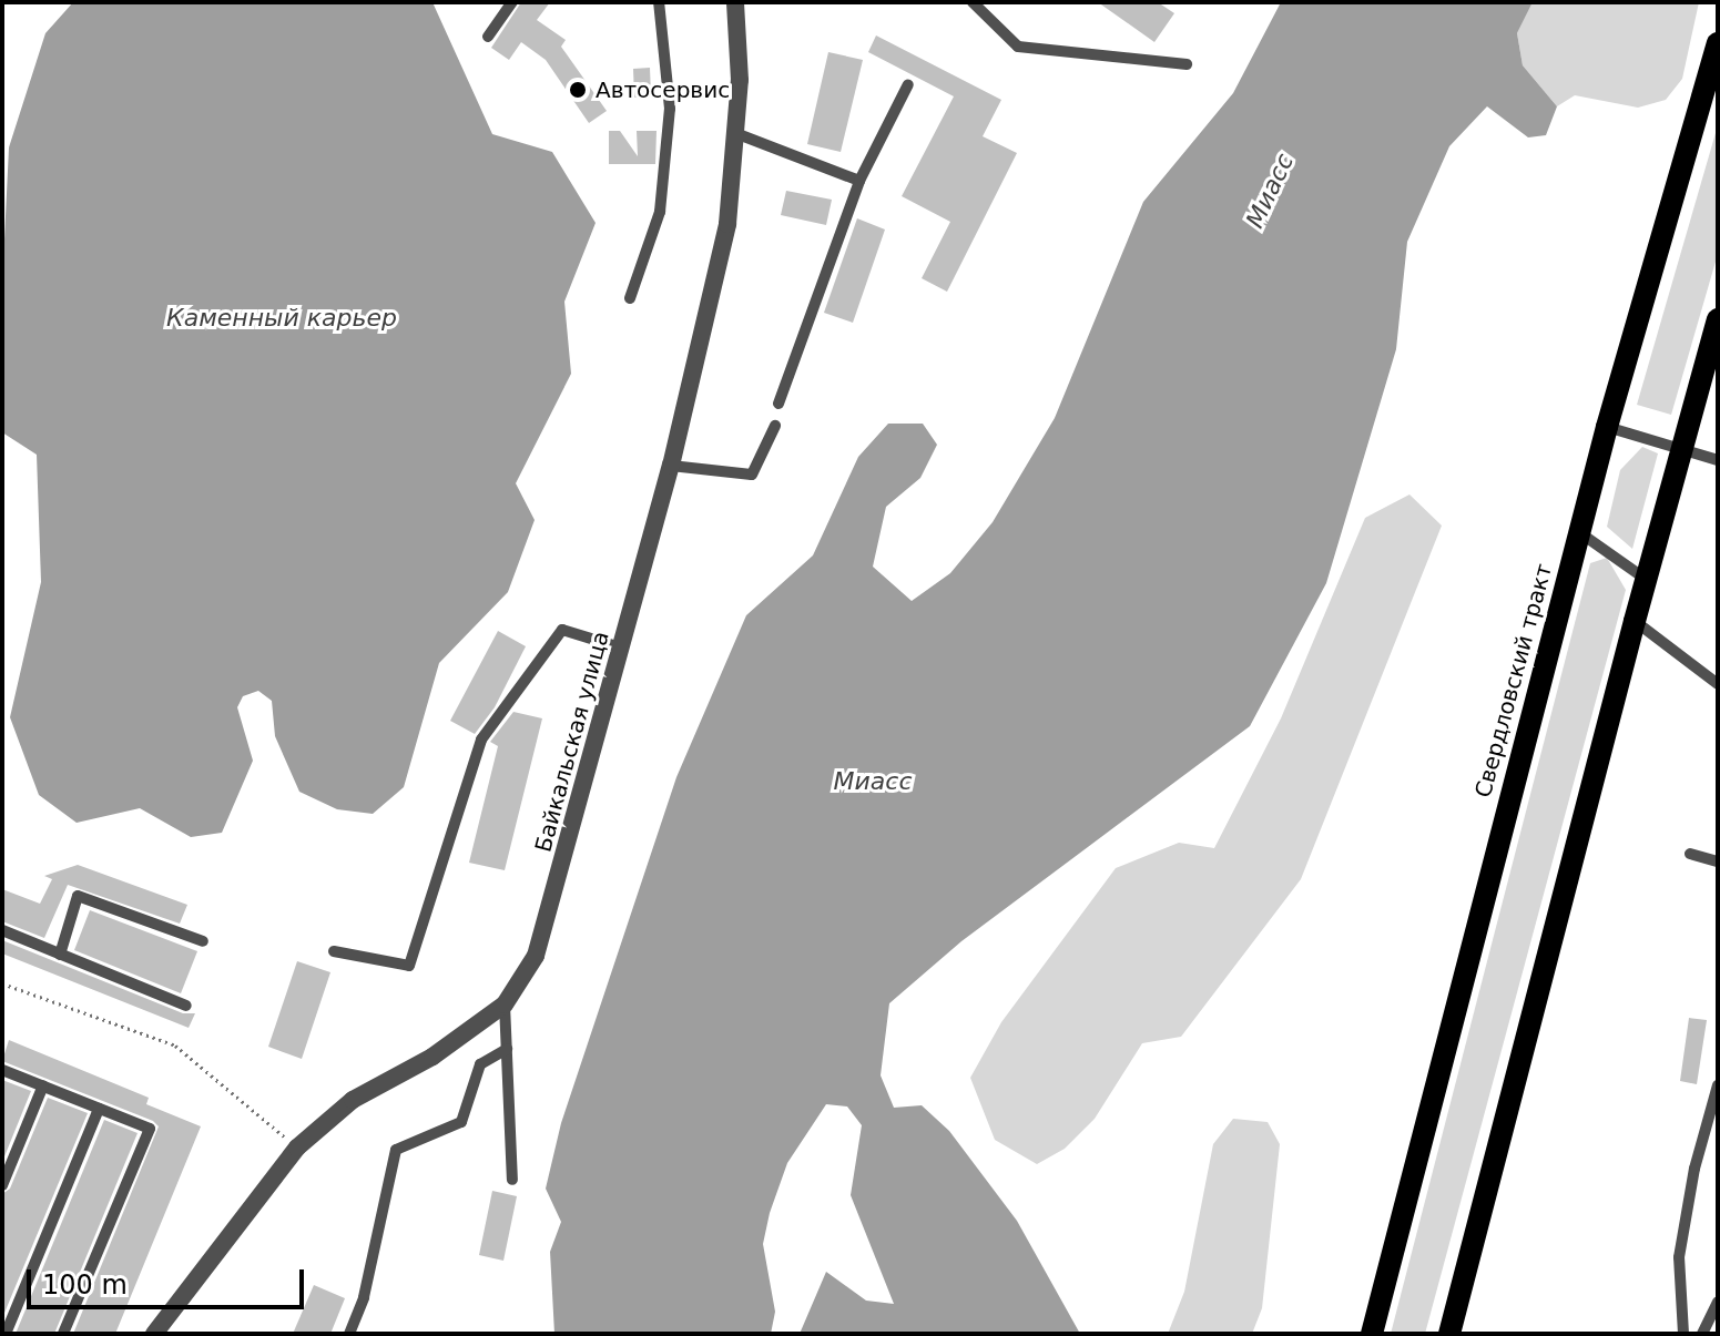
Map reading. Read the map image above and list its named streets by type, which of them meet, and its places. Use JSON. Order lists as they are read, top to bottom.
{
  "streets": {
    "main road": ["Свердловский тракт"],
    "street": ["Байкальская улица"]
  },
  "water": ["Миасс", "Каменный карьер"],
  "places": ["Автосервис"],
  "scale_bar": "100 m"
}
